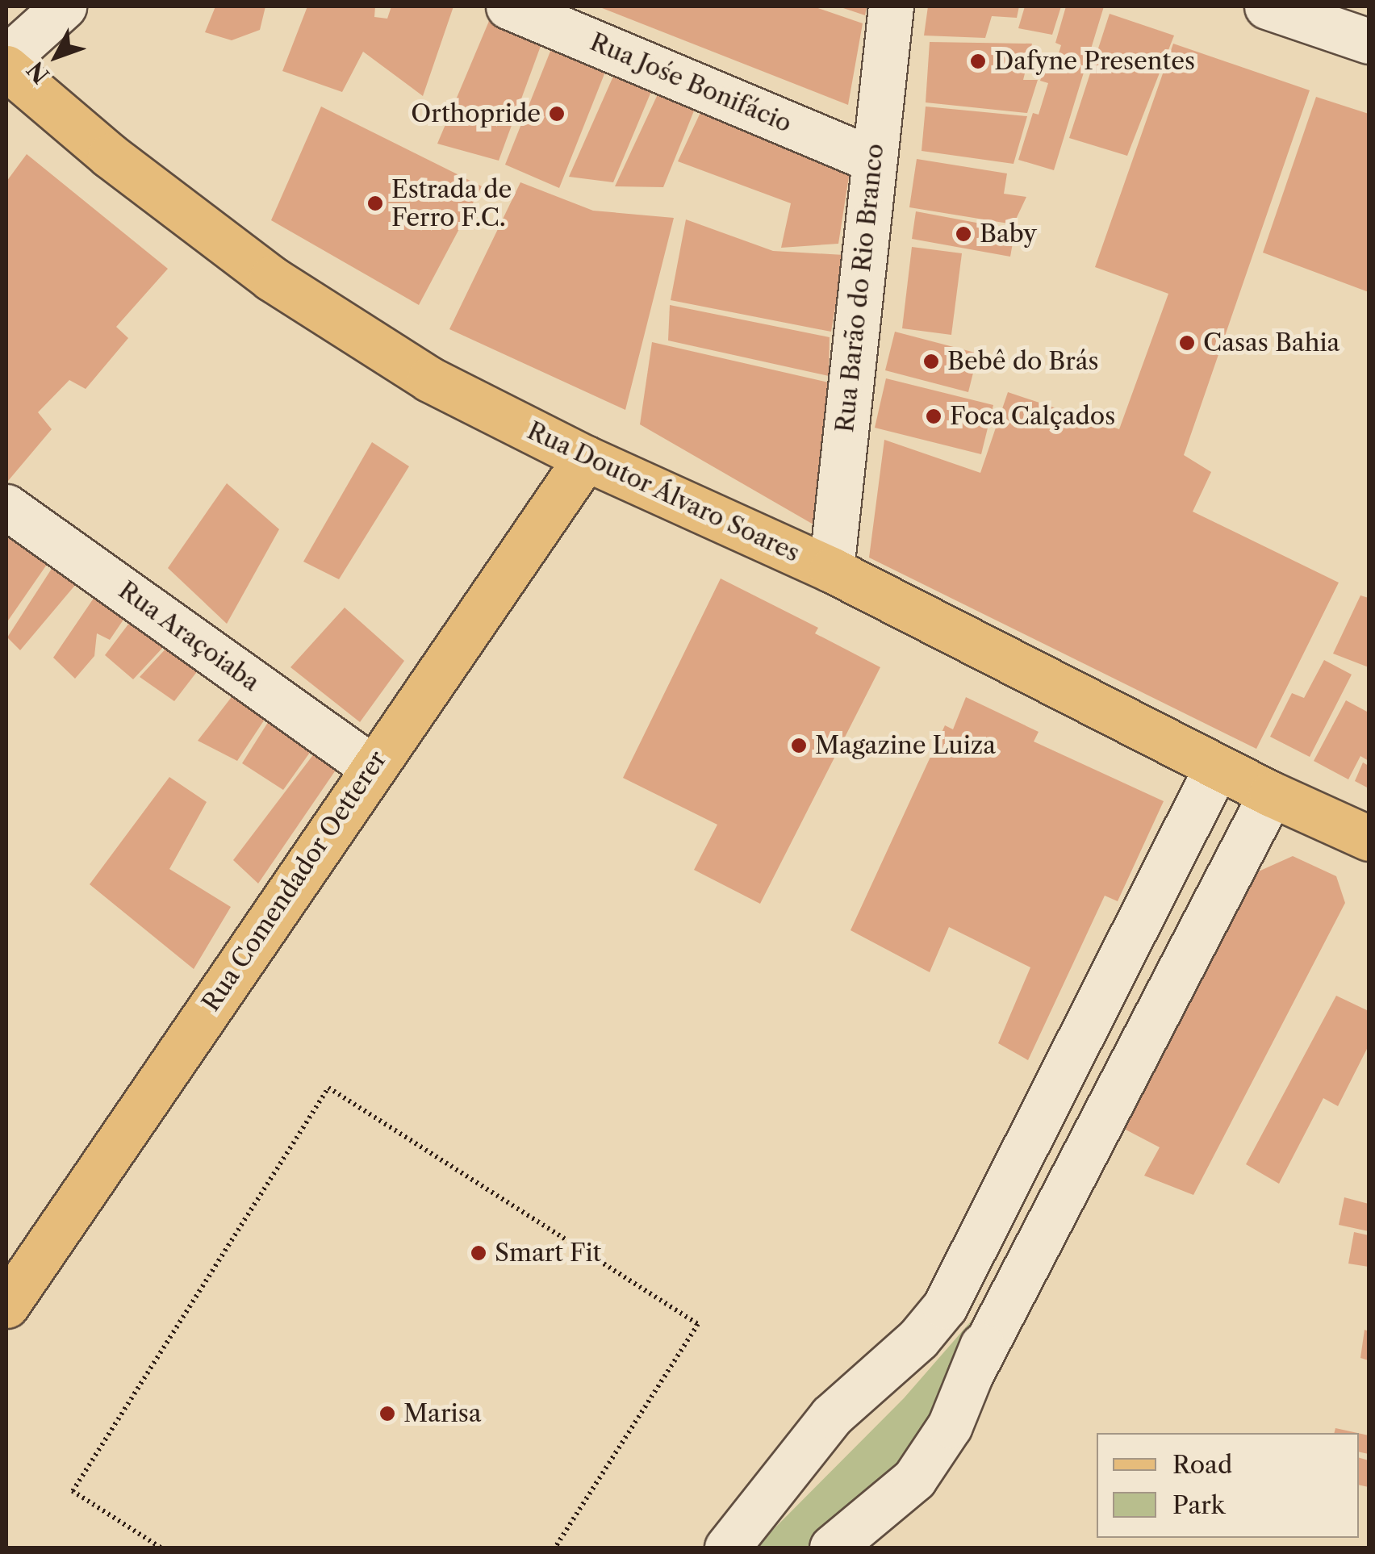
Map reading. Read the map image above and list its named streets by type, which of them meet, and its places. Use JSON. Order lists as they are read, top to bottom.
{
  "streets": {
    "main road": ["Rua Doutor Álvaro Soares", "Rua Comendador Oetterer"],
    "street": ["Rua Jośe Bonifácio", "Rua Barão do Rio Branco", "Rua Araçoiaba"]
  },
  "crossings": [
    ["Rua Jośe Bonifácio", "Rua Barão do Rio Branco"],
    ["Rua Barão do Rio Branco", "Rua Doutor Álvaro Soares"],
    ["Rua Doutor Álvaro Soares", "Rua Comendador Oetterer"],
    ["Rua Araçoiaba", "Rua Comendador Oetterer"]
  ],
  "places": [
    "Dafyne Presentes",
    "Orthopride",
    "Estrada de Ferro F.C.",
    "Baby",
    "Casas Bahia",
    "Bebê do Brás",
    "Foca Calçados",
    "Magazine Luiza",
    "Smart Fit",
    "Marisa"
  ],
  "legend": ["Road", "Park"],
  "north": "bottom left"
}
